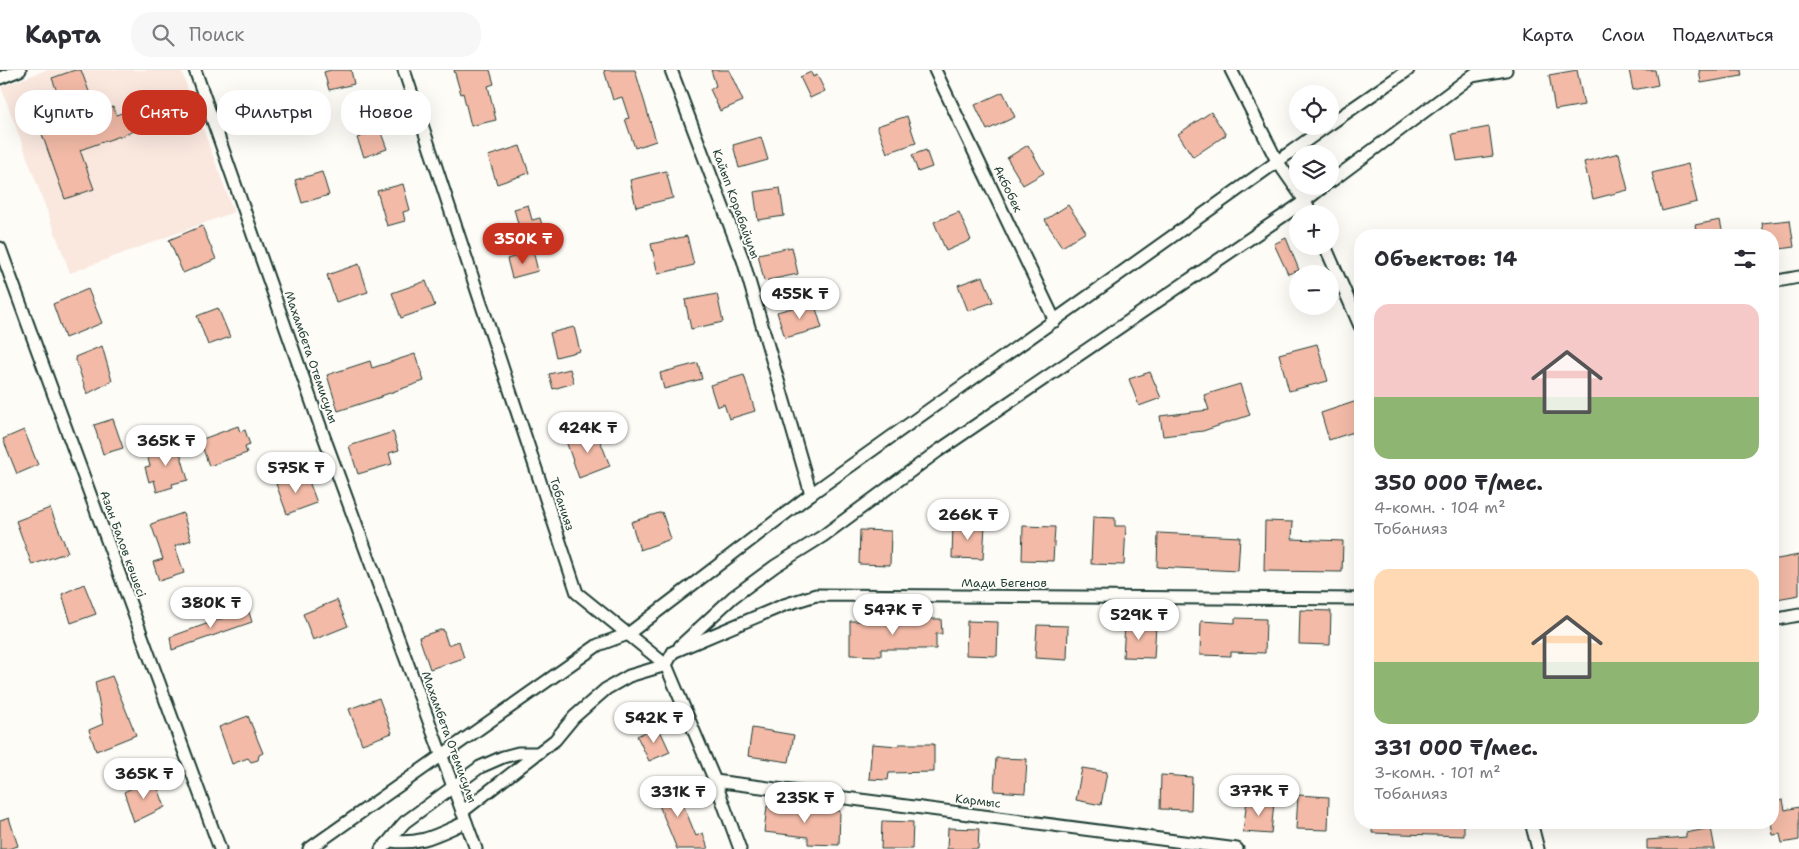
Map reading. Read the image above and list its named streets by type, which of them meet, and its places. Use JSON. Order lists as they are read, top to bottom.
{
  "streets": {
    "street": [
      "Акбобек",
      "Кайып Корабайулы",
      "Махамбета Отемисулы",
      "Тобанияз",
      "Азан Балов көшесі",
      "Мади Бегенов",
      "Кармыс"
    ]
  },
  "crossings": [
    ["Тобанияз", "Кармыс"]
  ],
  "page": {
    "header": "Карта",
    "search": "Поиск",
    "nav": ["Карта", "Слои", "Поделиться"],
    "map_buttons": ["+", "−"],
    "chip": [
      "Купить",
      "Снять",
      "Фильтры",
      "Новое"
    ],
    "price": [
      "350K ₸",
      "455K ₸",
      "424K ₸",
      "365K ₸",
      "575K ₸",
      "266K ₸",
      "380K ₸",
      "547K ₸",
      "529K ₸",
      "542K ₸",
      "365K ₸",
      "377K ₸",
      "331K ₸",
      "235K ₸"
    ],
    "heading": "Объектов: 14",
    "list": [
      {
        "name": "350 000 ₸/мес.",
        "note": "4-комн. · 104 m² · Тобанияз"
      },
      {
        "name": "331 000 ₸/мес.",
        "note": "3-комн. · 101 m² · Тобанияз"
      }
    ]
  }
}
